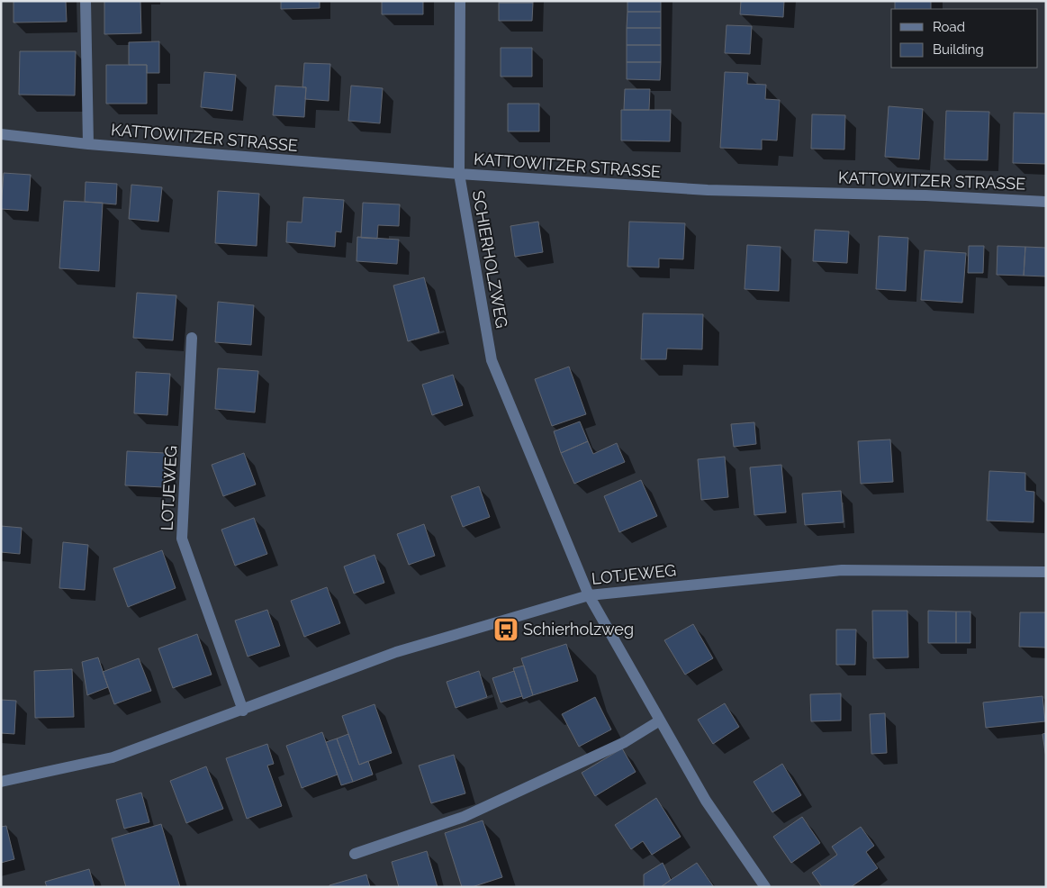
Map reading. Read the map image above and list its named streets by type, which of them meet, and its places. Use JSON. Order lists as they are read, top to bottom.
{
  "streets": {
    "street": ["KATTOWITZER STRASSE", "SCHIERHOLZWEG", "LOTJEWEG"]
  },
  "crossings": [
    ["KATTOWITZER STRASSE", "SCHIERHOLZWEG"],
    ["SCHIERHOLZWEG", "LOTJEWEG"]
  ],
  "places": {
    "bus stop": ["Schierholzweg"]
  },
  "legend": ["Road", "Building"]
}
